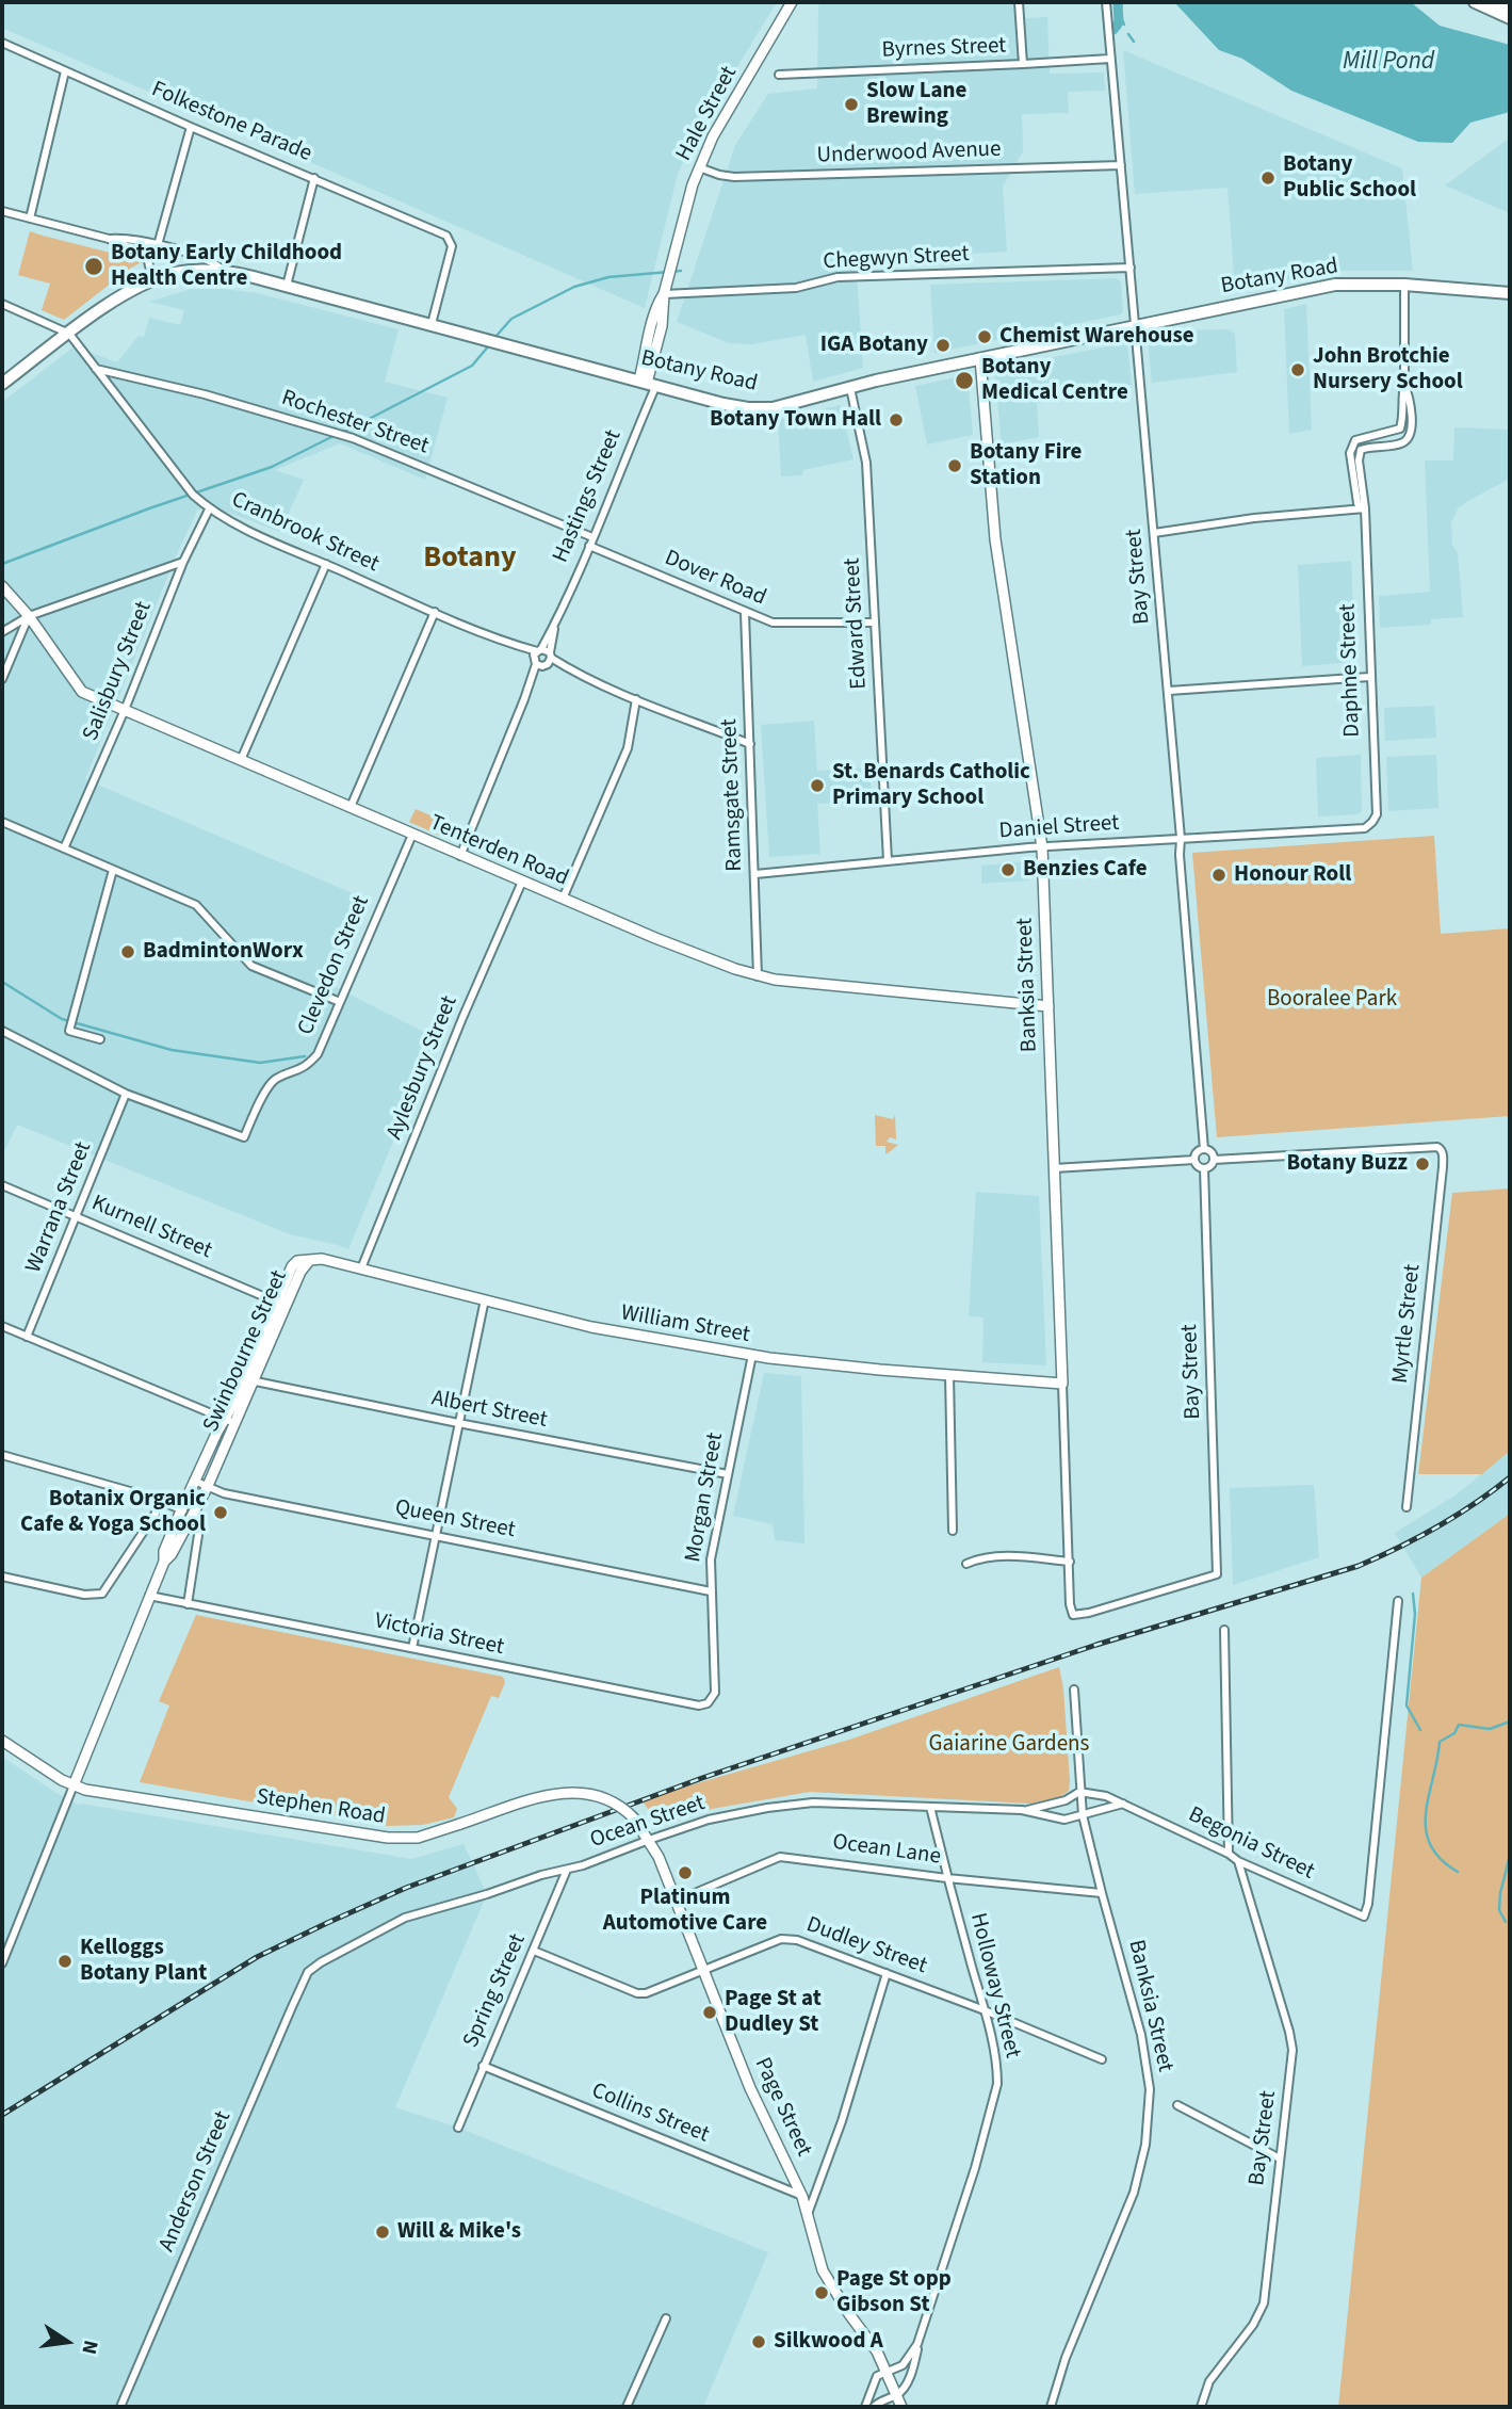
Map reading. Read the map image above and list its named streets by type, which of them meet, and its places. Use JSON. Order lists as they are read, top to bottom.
{
  "streets": {
    "main road": ["Botany Road"],
    "street": [
      "Byrnes Street",
      "Hale Street",
      "Folkestone Parade",
      "Underwood Avenue",
      "Chegwyn Street",
      "Rochester Street",
      "Hastings Street",
      "Cranbrook Street",
      "Bay Street",
      "Dover Road",
      "Edward Street",
      "Daphne Street",
      "Salisbury Street",
      "Ramsgate Street",
      "Daniel Street",
      "Tenterden Road",
      "Clevedon Street",
      "Banksia Street",
      "Aylesbury Street",
      "Warrana Street",
      "Kurnell Street",
      "Myrtle Street",
      "William Street",
      "Swinbourne Street",
      "Albert Street",
      "Morgan Street",
      "Queen Street",
      "Victoria Street",
      "Stephen Road",
      "Ocean Street",
      "Begonia Street",
      "Ocean Lane",
      "Dudley Street",
      "Holloway Street",
      "Spring Street",
      "Page Street",
      "Collins Street",
      "Anderson Street"
    ]
  },
  "crossings": [
    ["Byrnes Street", "Bay Street"],
    ["Hale Street", "Underwood Avenue"],
    ["Hale Street", "Chegwyn Street"],
    ["Hale Street", "Botany Road"],
    ["Hale Street", "Hastings Street"],
    ["Folkestone Parade", "Botany Road"],
    ["Underwood Avenue", "Bay Street"],
    ["Chegwyn Street", "Bay Street"],
    ["Botany Road", "Hastings Street"],
    ["Botany Road", "Cranbrook Street"],
    ["Botany Road", "Bay Street"],
    ["Botany Road", "Edward Street"],
    ["Botany Road", "Daphne Street"],
    ["Botany Road", "Banksia Street"],
    ["Rochester Street", "Hastings Street"],
    ["Rochester Street", "Cranbrook Street"],
    ["Hastings Street", "Cranbrook Street"],
    ["Hastings Street", "Dover Road"],
    ["Hastings Street", "Tenterden Road"],
    ["Cranbrook Street", "Salisbury Street"],
    ["Cranbrook Street", "Ramsgate Street"],
    ["Bay Street", "Daniel Street"],
    ["Bay Street", "Banksia Street"],
    ["Bay Street", "Myrtle Street"],
    ["Bay Street", "Begonia Street"],
    ["Dover Road", "Edward Street"],
    ["Dover Road", "Ramsgate Street"],
    ["Edward Street", "Daniel Street"],
    ["Daphne Street", "Daniel Street"],
    ["Salisbury Street", "Tenterden Road"],
    ["Ramsgate Street", "Daniel Street"],
    ["Ramsgate Street", "Tenterden Road"],
    ["Daniel Street", "Banksia Street"],
    ["Tenterden Road", "Clevedon Street"],
    ["Tenterden Road", "Banksia Street"],
    ["Tenterden Road", "Aylesbury Street"],
    ["Clevedon Street", "Warrana Street"],
    ["Banksia Street", "William Street"],
    ["Banksia Street", "Ocean Street"],
    ["Banksia Street", "Begonia Street"],
    ["Banksia Street", "Ocean Lane"],
    ["Aylesbury Street", "William Street"],
    ["Warrana Street", "Kurnell Street"],
    ["Kurnell Street", "Swinbourne Street"],
    ["William Street", "Swinbourne Street"],
    ["William Street", "Morgan Street"],
    ["Swinbourne Street", "Albert Street"],
    ["Swinbourne Street", "Queen Street"],
    ["Swinbourne Street", "Victoria Street"],
    ["Swinbourne Street", "Stephen Road"],
    ["Albert Street", "Morgan Street"],
    ["Morgan Street", "Queen Street"],
    ["Morgan Street", "Victoria Street"],
    ["Stephen Road", "Page Street"],
    ["Ocean Street", "Begonia Street"],
    ["Ocean Street", "Holloway Street"],
    ["Ocean Street", "Spring Street"],
    ["Ocean Street", "Page Street"],
    ["Ocean Street", "Anderson Street"],
    ["Ocean Lane", "Holloway Street"],
    ["Ocean Lane", "Page Street"],
    ["Dudley Street", "Holloway Street"],
    ["Dudley Street", "Spring Street"],
    ["Dudley Street", "Page Street"],
    ["Holloway Street", "Page Street"],
    ["Spring Street", "Collins Street"],
    ["Page Street", "Collins Street"]
  ],
  "districts": ["Botany"],
  "water": ["Mill Pond"],
  "parks": ["Booralee Park", "Gaiarine Gardens"],
  "places": [
    "Slow Lane Brewing",
    "Botany Public School",
    "Botany Early Childhood Health Centre",
    "Chemist Warehouse",
    "IGA Botany",
    "John Brotchie Nursery School",
    "Botany Medical Centre",
    "Botany Town Hall",
    "Botany Fire Station",
    "St. Benards Catholic Primary School",
    "Benzies Cafe",
    "Honour Roll",
    "BadmintonWorx",
    "Botany Buzz",
    "Botanix Organic Cafe & Yoga School",
    "Platinum Automotive Care",
    "Kelloggs Botany Plant",
    "Page St at Dudley St",
    "Will & Mike's",
    "Page St opp Gibson St",
    "Silkwood A"
  ],
  "north": "right"
}
